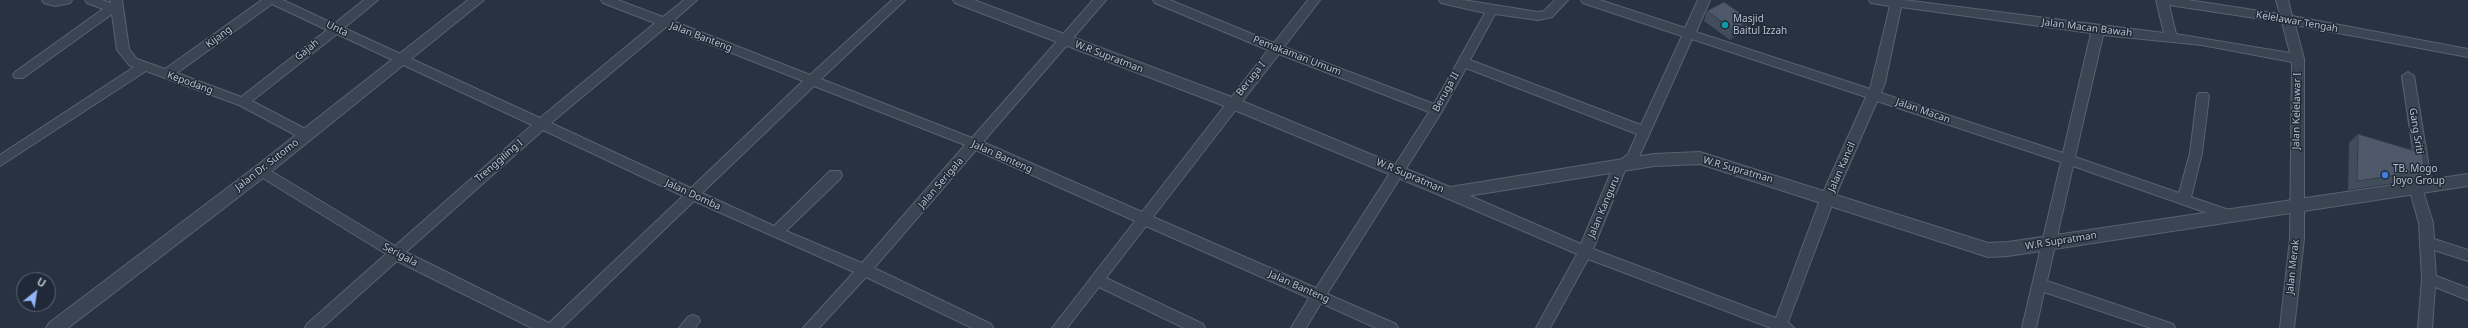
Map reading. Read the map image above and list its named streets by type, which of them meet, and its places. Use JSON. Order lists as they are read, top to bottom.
{
  "streets": {
    "street": [
      "Kelelawar Tengah",
      "Jalan Macan Bawah",
      "Unta",
      "Kijang",
      "Jalan Banteng",
      "Gajah",
      "Pemakaman Umum",
      "W.R Supratman",
      "Beruga I",
      "Kepodang",
      "Beruga II",
      "Jalan Macan",
      "Jalan Kelelawar I",
      "Gang Sriti",
      "Trenggiling I",
      "Jalan Dr. Sutomo",
      "Jalan Kancil",
      "Jalan Serigala",
      "Jalan Domba",
      "Jalan Kanguru",
      "Serigala",
      "Jalan Merak"
    ]
  },
  "crossings": [
    ["Kelelawar Tengah", "Jalan Macan Bawah"],
    ["Kelelawar Tengah", "Jalan Kelelawar I"],
    ["Jalan Macan Bawah", "Jalan Kelelawar I"],
    ["Jalan Macan Bawah", "Jalan Kancil"],
    ["Unta", "Gajah"],
    ["Unta", "Jalan Dr. Sutomo"],
    ["Unta", "Jalan Domba"],
    ["Kijang", "Kepodang"],
    ["Jalan Banteng", "Beruga I"],
    ["Jalan Banteng", "Beruga II"],
    ["Jalan Banteng", "Trenggiling I"],
    ["Jalan Banteng", "Jalan Serigala"],
    ["Gajah", "Kepodang"],
    ["Pemakaman Umum", "Beruga I"],
    ["Pemakaman Umum", "Beruga II"],
    ["W.R Supratman", "Beruga I"],
    ["W.R Supratman", "Beruga II"],
    ["W.R Supratman", "Jalan Macan"],
    ["W.R Supratman", "Jalan Kelelawar I"],
    ["W.R Supratman", "Gang Sriti"],
    ["W.R Supratman", "Jalan Kancil"],
    ["W.R Supratman", "Jalan Serigala"],
    ["W.R Supratman", "Jalan Kanguru"],
    ["W.R Supratman", "Jalan Merak"],
    ["Kepodang", "Jalan Dr. Sutomo"],
    ["Jalan Macan", "Jalan Kancil"],
    ["Jalan Macan", "Jalan Kanguru"],
    ["Jalan Kelelawar I", "Jalan Merak"],
    ["Trenggiling I", "Jalan Domba"],
    ["Trenggiling I", "Serigala"],
    ["Jalan Dr. Sutomo", "Jalan Domba"],
    ["Jalan Dr. Sutomo", "Serigala"],
    ["Jalan Serigala", "Jalan Domba"]
  ],
  "places": ["Masjid Baitul Izzah", "TB. Mogo Joyo Group"],
  "north": "top right"
}
